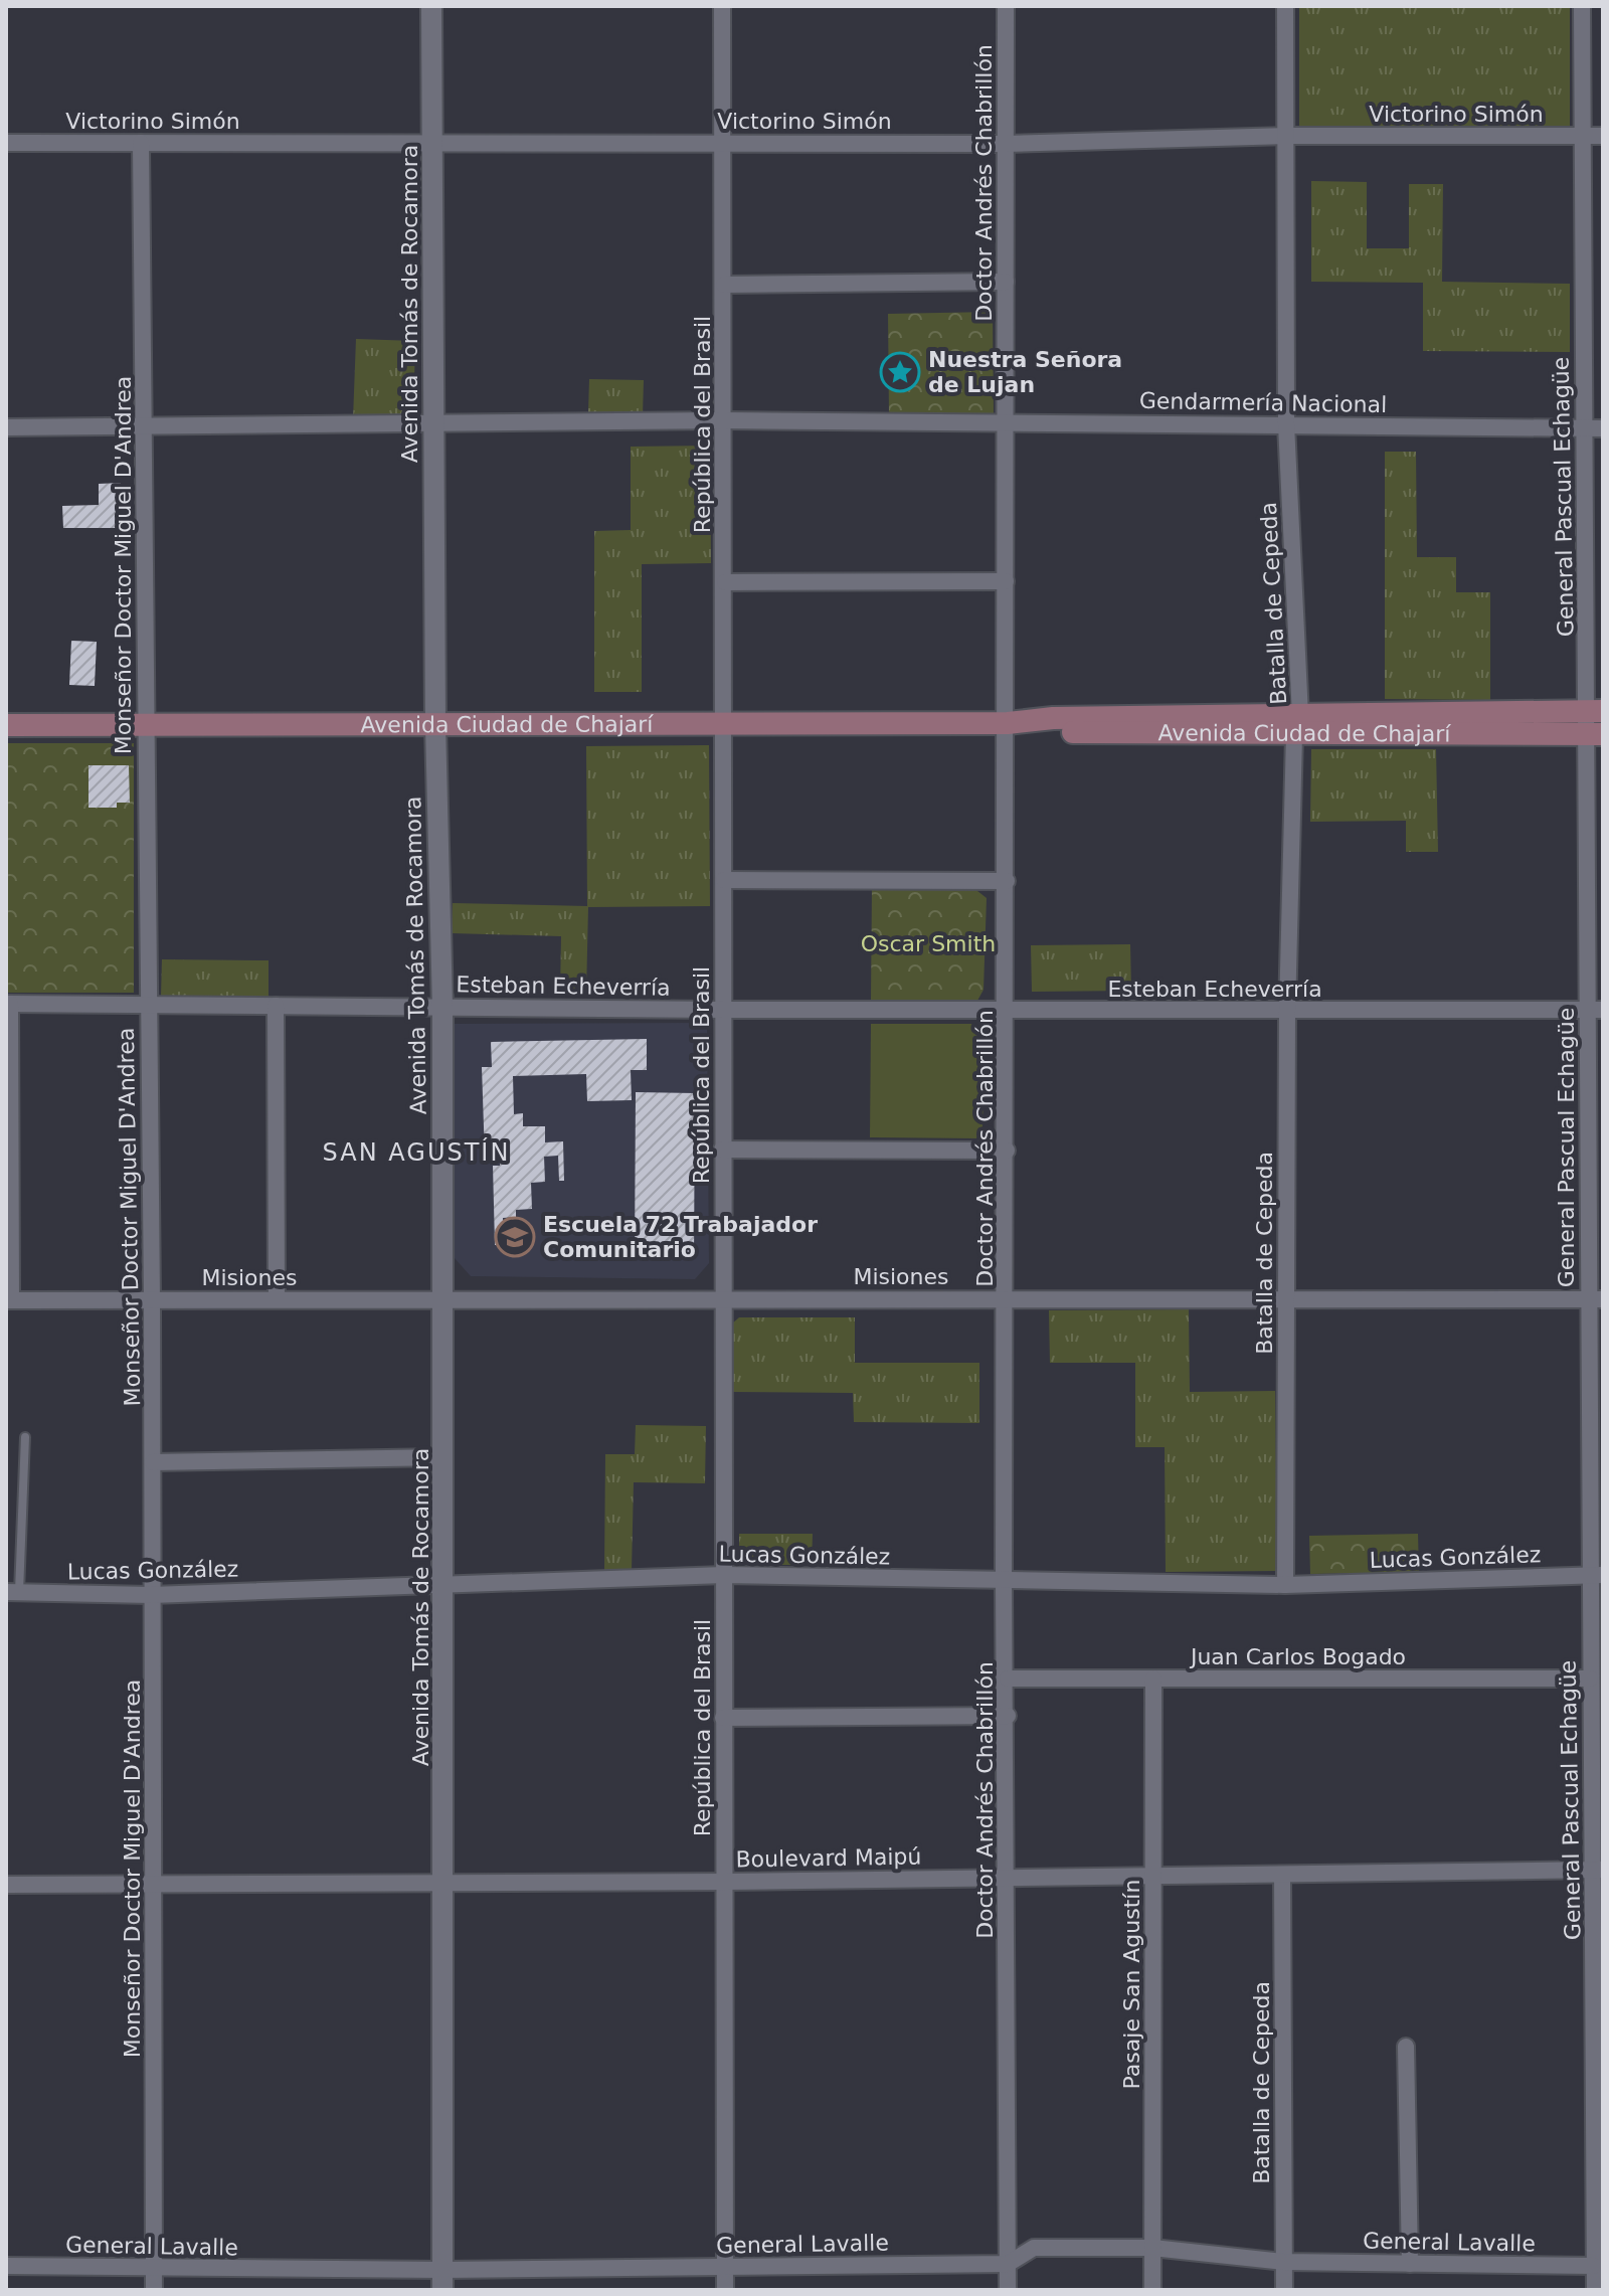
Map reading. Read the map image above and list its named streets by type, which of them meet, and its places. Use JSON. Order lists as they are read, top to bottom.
{
  "streets": {
    "main road": ["Avenida Ciudad de Chajarí"],
    "street": [
      "Victorino Simón",
      "Doctor Andrés Chabrillón",
      "Avenida Tomás de Rocamora",
      "Gendarmería Nacional",
      "República del Brasil",
      "General Pascual Echagüe",
      "Monseñor Doctor Miguel D'Andrea",
      "Batalla de Cepeda",
      "Esteban Echeverría",
      "Misiones",
      "Lucas González",
      "Juan Carlos Bogado",
      "Boulevard Maipú",
      "Pasaje San Agustín",
      "General Lavalle"
    ]
  },
  "crossings": [
    ["Victorino Simón", "Doctor Andrés Chabrillón"],
    ["Victorino Simón", "Avenida Tomás de Rocamora"],
    ["Victorino Simón", "República del Brasil"],
    ["Victorino Simón", "General Pascual Echagüe"],
    ["Victorino Simón", "Monseñor Doctor Miguel D'Andrea"],
    ["Victorino Simón", "Batalla de Cepeda"],
    ["Doctor Andrés Chabrillón", "Gendarmería Nacional"],
    ["Doctor Andrés Chabrillón", "Avenida Ciudad de Chajarí"],
    ["Doctor Andrés Chabrillón", "Esteban Echeverría"],
    ["Doctor Andrés Chabrillón", "Misiones"],
    ["Doctor Andrés Chabrillón", "Lucas González"],
    ["Doctor Andrés Chabrillón", "Juan Carlos Bogado"],
    ["Doctor Andrés Chabrillón", "Boulevard Maipú"],
    ["Doctor Andrés Chabrillón", "General Lavalle"],
    ["Avenida Tomás de Rocamora", "Gendarmería Nacional"],
    ["Avenida Tomás de Rocamora", "Avenida Ciudad de Chajarí"],
    ["Avenida Tomás de Rocamora", "Esteban Echeverría"],
    ["Avenida Tomás de Rocamora", "Misiones"],
    ["Avenida Tomás de Rocamora", "Lucas González"],
    ["Avenida Tomás de Rocamora", "Boulevard Maipú"],
    ["Avenida Tomás de Rocamora", "General Lavalle"],
    ["Gendarmería Nacional", "República del Brasil"],
    ["Gendarmería Nacional", "General Pascual Echagüe"],
    ["Gendarmería Nacional", "Monseñor Doctor Miguel D'Andrea"],
    ["Gendarmería Nacional", "Batalla de Cepeda"],
    ["República del Brasil", "Avenida Ciudad de Chajarí"],
    ["República del Brasil", "Esteban Echeverría"],
    ["República del Brasil", "Misiones"],
    ["República del Brasil", "Lucas González"],
    ["República del Brasil", "Boulevard Maipú"],
    ["República del Brasil", "General Lavalle"],
    ["General Pascual Echagüe", "Avenida Ciudad de Chajarí"],
    ["General Pascual Echagüe", "Esteban Echeverría"],
    ["General Pascual Echagüe", "Misiones"],
    ["General Pascual Echagüe", "Lucas González"],
    ["General Pascual Echagüe", "Juan Carlos Bogado"],
    ["General Pascual Echagüe", "Boulevard Maipú"],
    ["General Pascual Echagüe", "General Lavalle"],
    ["Monseñor Doctor Miguel D'Andrea", "Avenida Ciudad de Chajarí"],
    ["Monseñor Doctor Miguel D'Andrea", "Esteban Echeverría"],
    ["Monseñor Doctor Miguel D'Andrea", "Misiones"],
    ["Monseñor Doctor Miguel D'Andrea", "Lucas González"],
    ["Monseñor Doctor Miguel D'Andrea", "Boulevard Maipú"],
    ["Monseñor Doctor Miguel D'Andrea", "General Lavalle"],
    ["Batalla de Cepeda", "Avenida Ciudad de Chajarí"],
    ["Batalla de Cepeda", "Esteban Echeverría"],
    ["Batalla de Cepeda", "Misiones"],
    ["Batalla de Cepeda", "Lucas González"],
    ["Batalla de Cepeda", "Boulevard Maipú"],
    ["Batalla de Cepeda", "General Lavalle"],
    ["Juan Carlos Bogado", "Pasaje San Agustín"],
    ["Boulevard Maipú", "Pasaje San Agustín"],
    ["Pasaje San Agustín", "General Lavalle"]
  ],
  "districts": ["SAN AGUSTÍN"],
  "parks": ["Oscar Smith"],
  "places": {
    "place": ["Nuestra Señora de Lujan"],
    "school or university": ["Escuela 72 Trabajador Comunitario"]
  }
}
